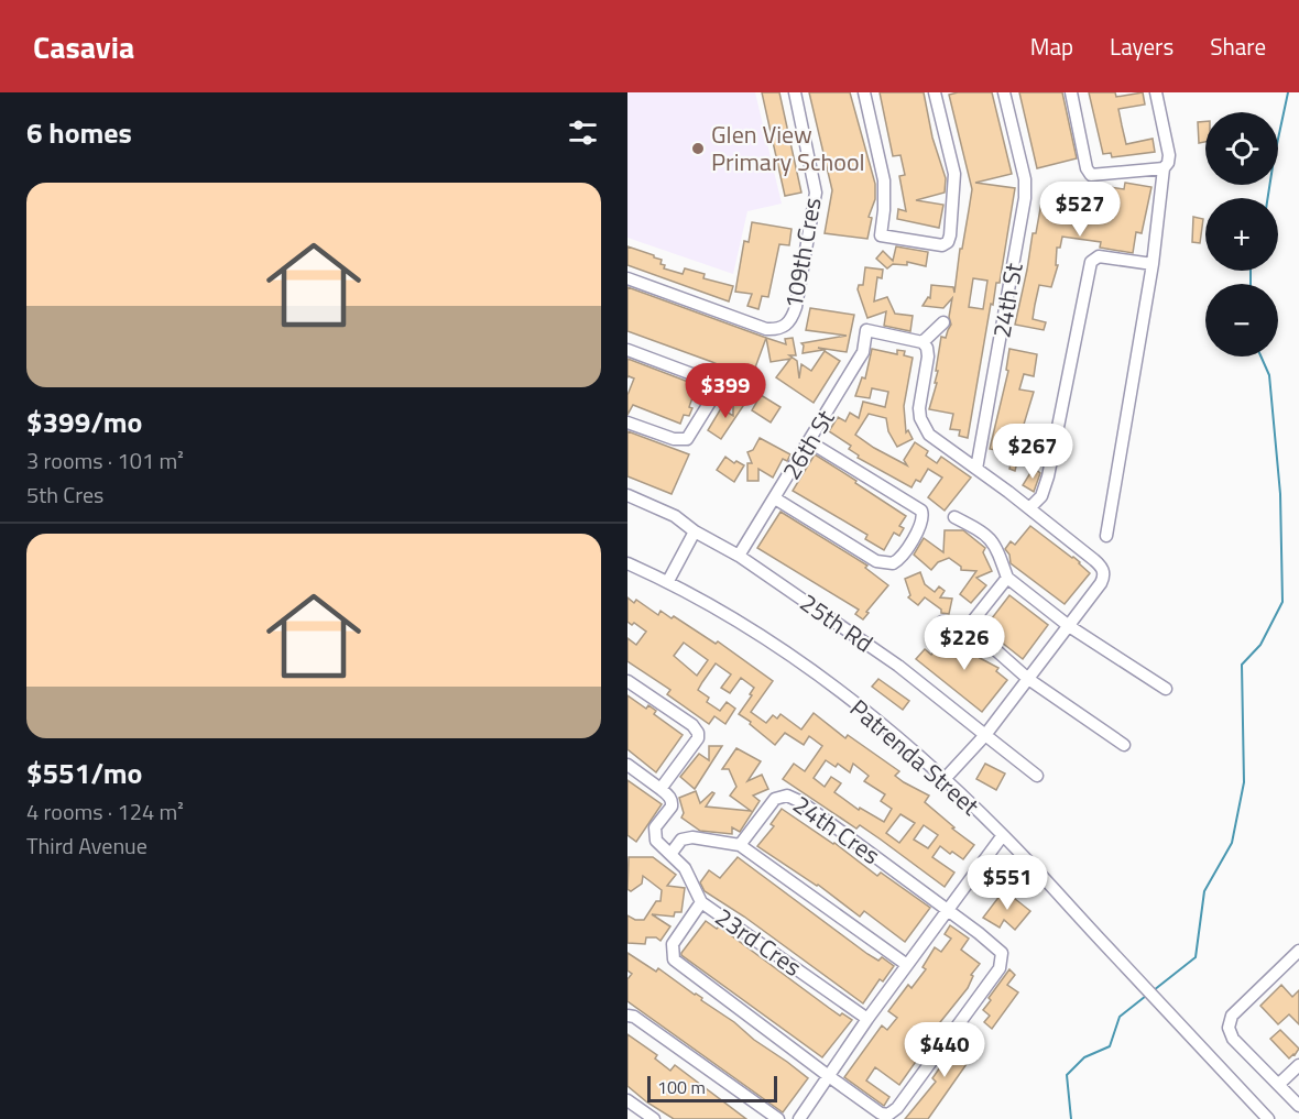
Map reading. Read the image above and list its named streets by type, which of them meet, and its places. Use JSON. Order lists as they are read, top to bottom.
{
  "streets": {
    "street": [
      "109th Cres",
      "24th St",
      "26th St",
      "25th Rd",
      "Patrenda Street",
      "24th Cres",
      "23rd Cres"
    ]
  },
  "crossings": [
    ["26th St", "25th Rd"],
    ["24th Cres", "23rd Cres"]
  ],
  "places": ["Glen View Primary School"],
  "scale_bar": "100 m",
  "page": {
    "header": "Casavia",
    "nav": ["Map", "Layers", "Share"],
    "heading": "6 homes",
    "map_buttons": ["+", "−"],
    "list": [
      {
        "name": "$399/mo",
        "note": "3 rooms · 101 m² · 5th Cres"
      },
      {
        "name": "$551/mo",
        "note": "4 rooms · 124 m² · Third Avenue"
      }
    ],
    "price": [
      "$527",
      "$399",
      "$267",
      "$226",
      "$551",
      "$440"
    ],
    "scale": "100 m"
  }
}
